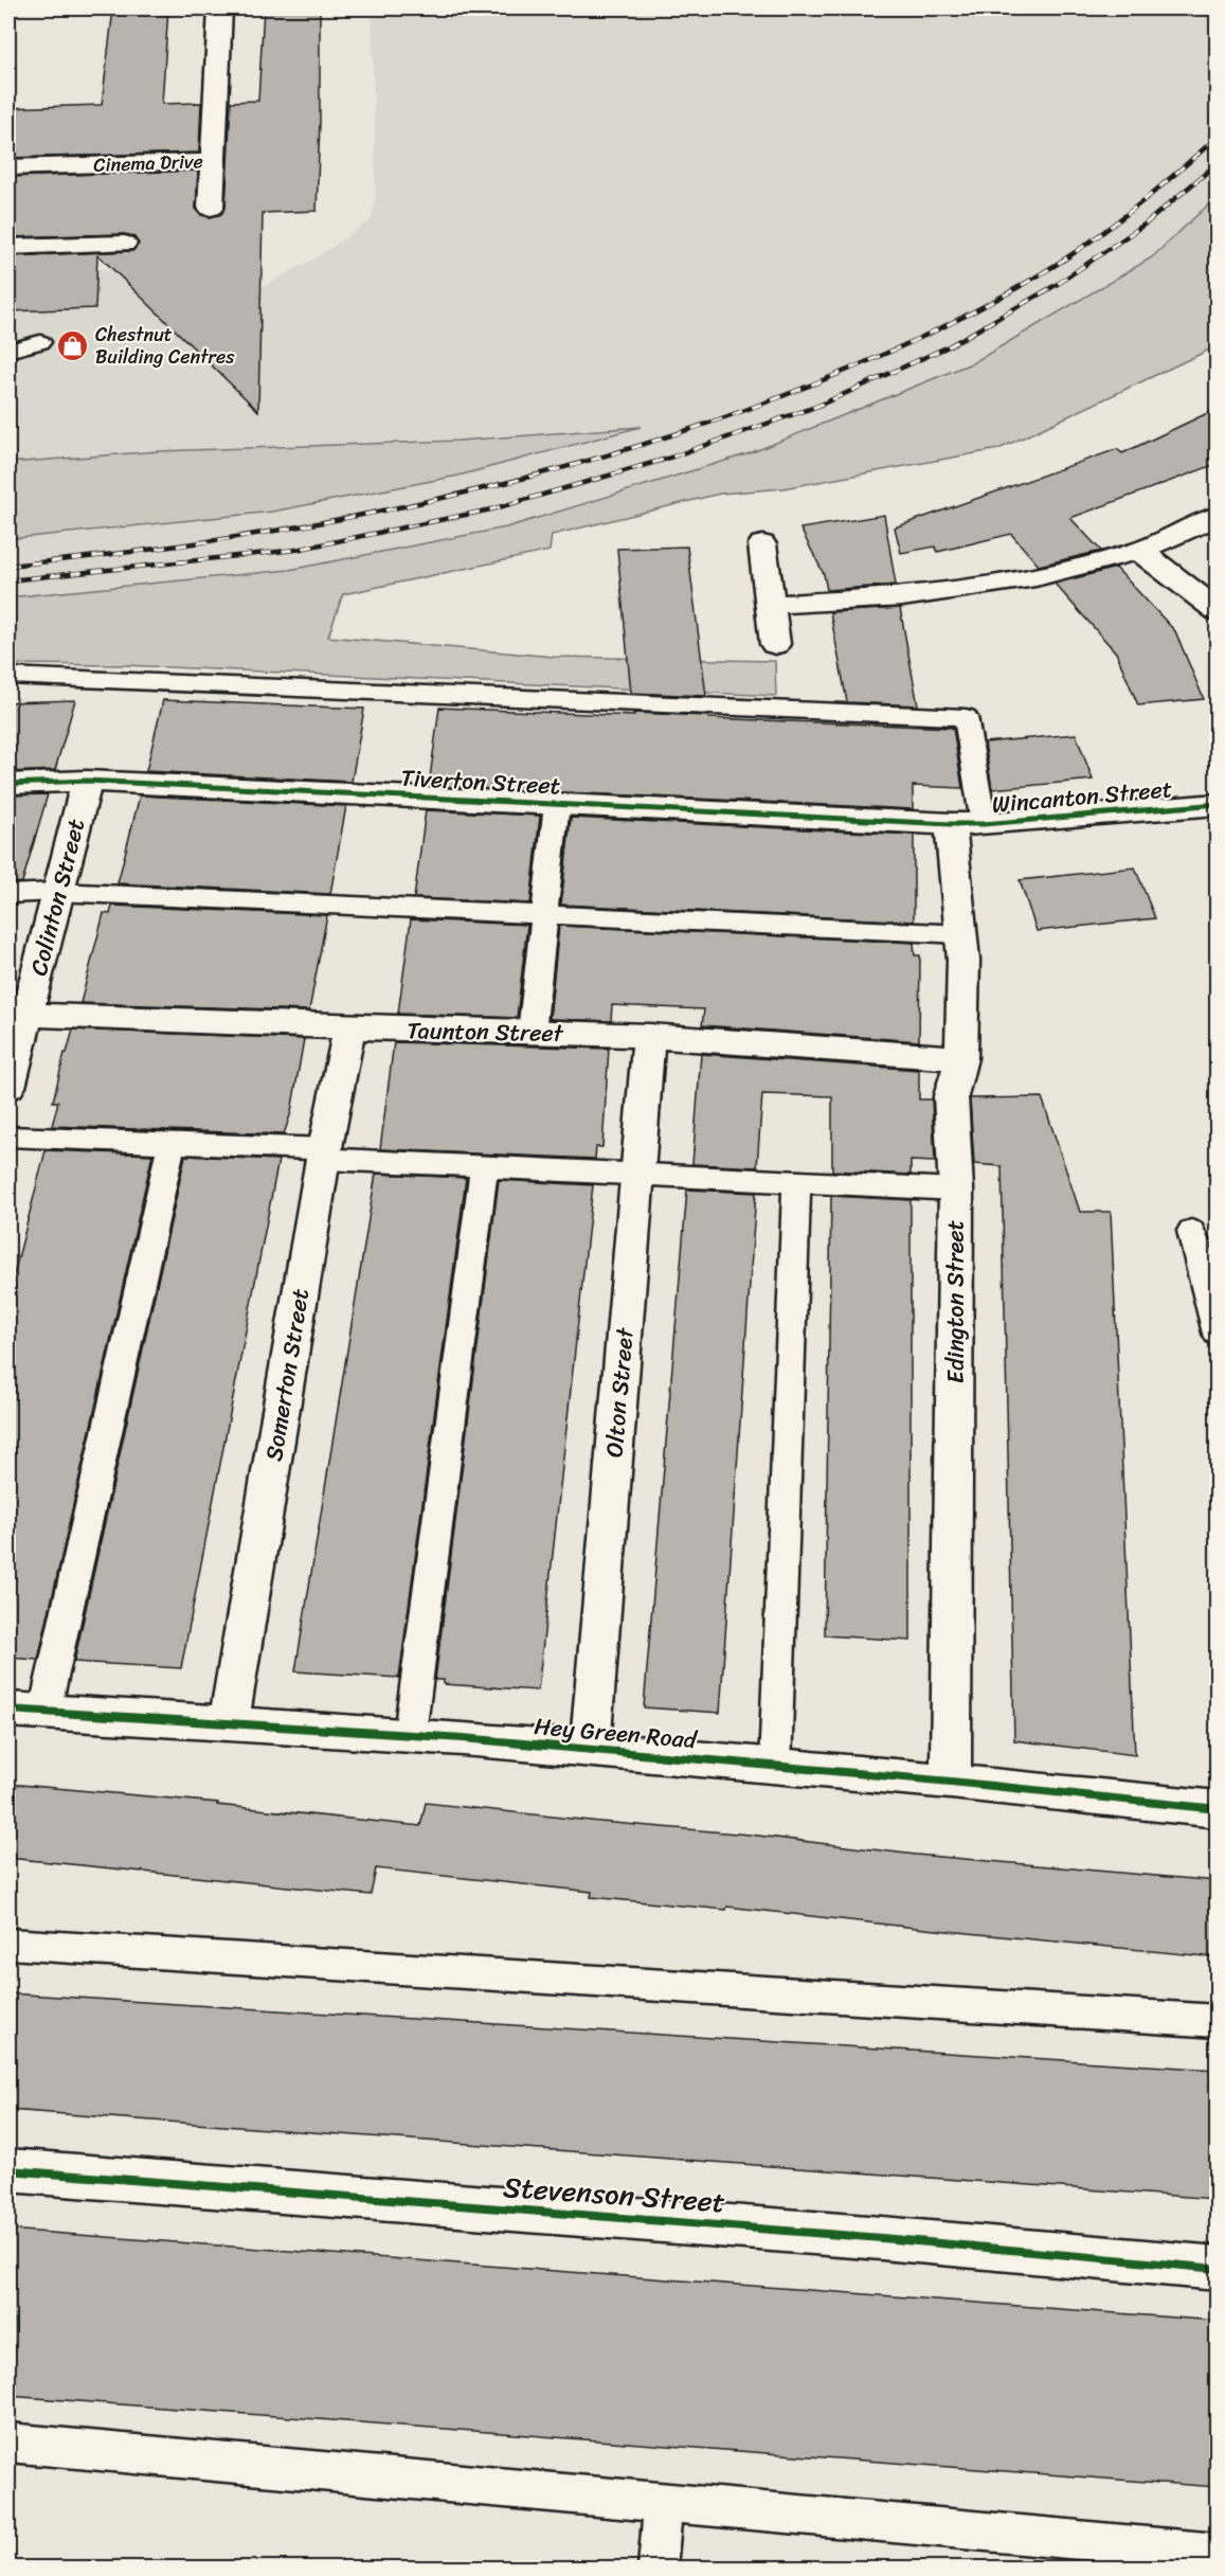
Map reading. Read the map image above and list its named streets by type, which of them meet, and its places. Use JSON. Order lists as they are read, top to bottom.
{
  "streets": {
    "street": [
      "Cinema Drive",
      "Tiverton Street",
      "Wincanton Street",
      "Colinton Street",
      "Taunton Street",
      "Edington Street",
      "Somerton Street",
      "Olton Street",
      "Hey Green Road",
      "Stevenson Street"
    ]
  },
  "crossings": [
    ["Tiverton Street", "Wincanton Street"],
    ["Tiverton Street", "Colinton Street"],
    ["Tiverton Street", "Edington Street"],
    ["Wincanton Street", "Edington Street"],
    ["Colinton Street", "Taunton Street"],
    ["Taunton Street", "Edington Street"],
    ["Taunton Street", "Somerton Street"],
    ["Taunton Street", "Olton Street"],
    ["Edington Street", "Hey Green Road"],
    ["Somerton Street", "Hey Green Road"],
    ["Olton Street", "Hey Green Road"]
  ],
  "places": {
    "shop": ["Chestnut Building Centres"]
  }
}
